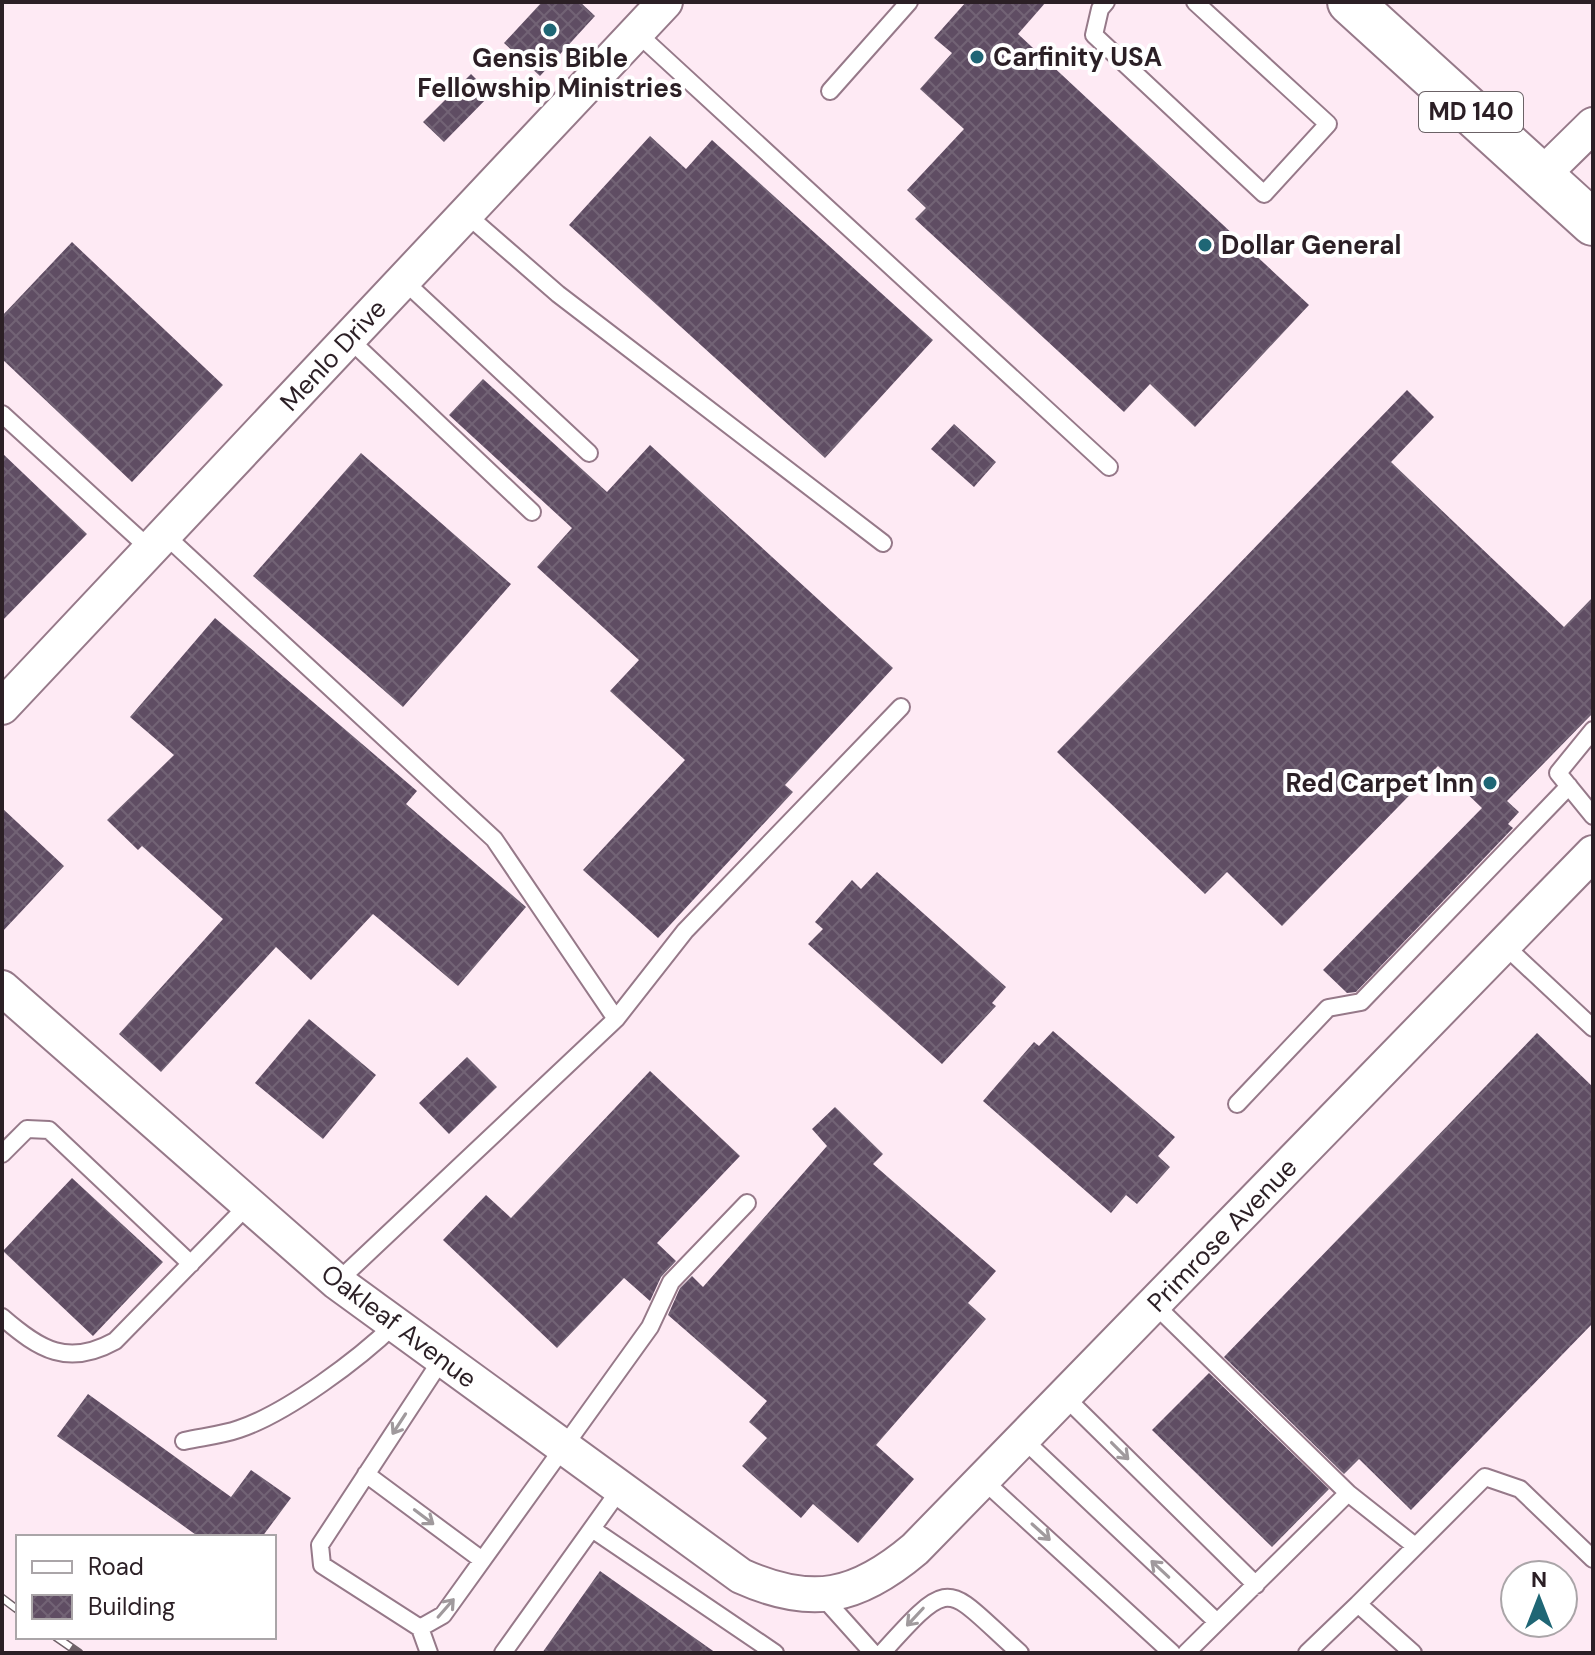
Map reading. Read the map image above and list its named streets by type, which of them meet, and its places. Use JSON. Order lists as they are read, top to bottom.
{
  "streets": {
    "main road": ["MD 140"],
    "street": ["Menlo Drive", "Primrose Avenue", "Oakleaf Avenue"]
  },
  "crossings": [
    ["Primrose Avenue", "Oakleaf Avenue"]
  ],
  "places": [
    "Gensis Bible Fellowship Ministries",
    "Carfinity USA",
    "Dollar General",
    "Red Carpet Inn"
  ],
  "legend": ["Road", "Building"],
  "north": "top"
}
